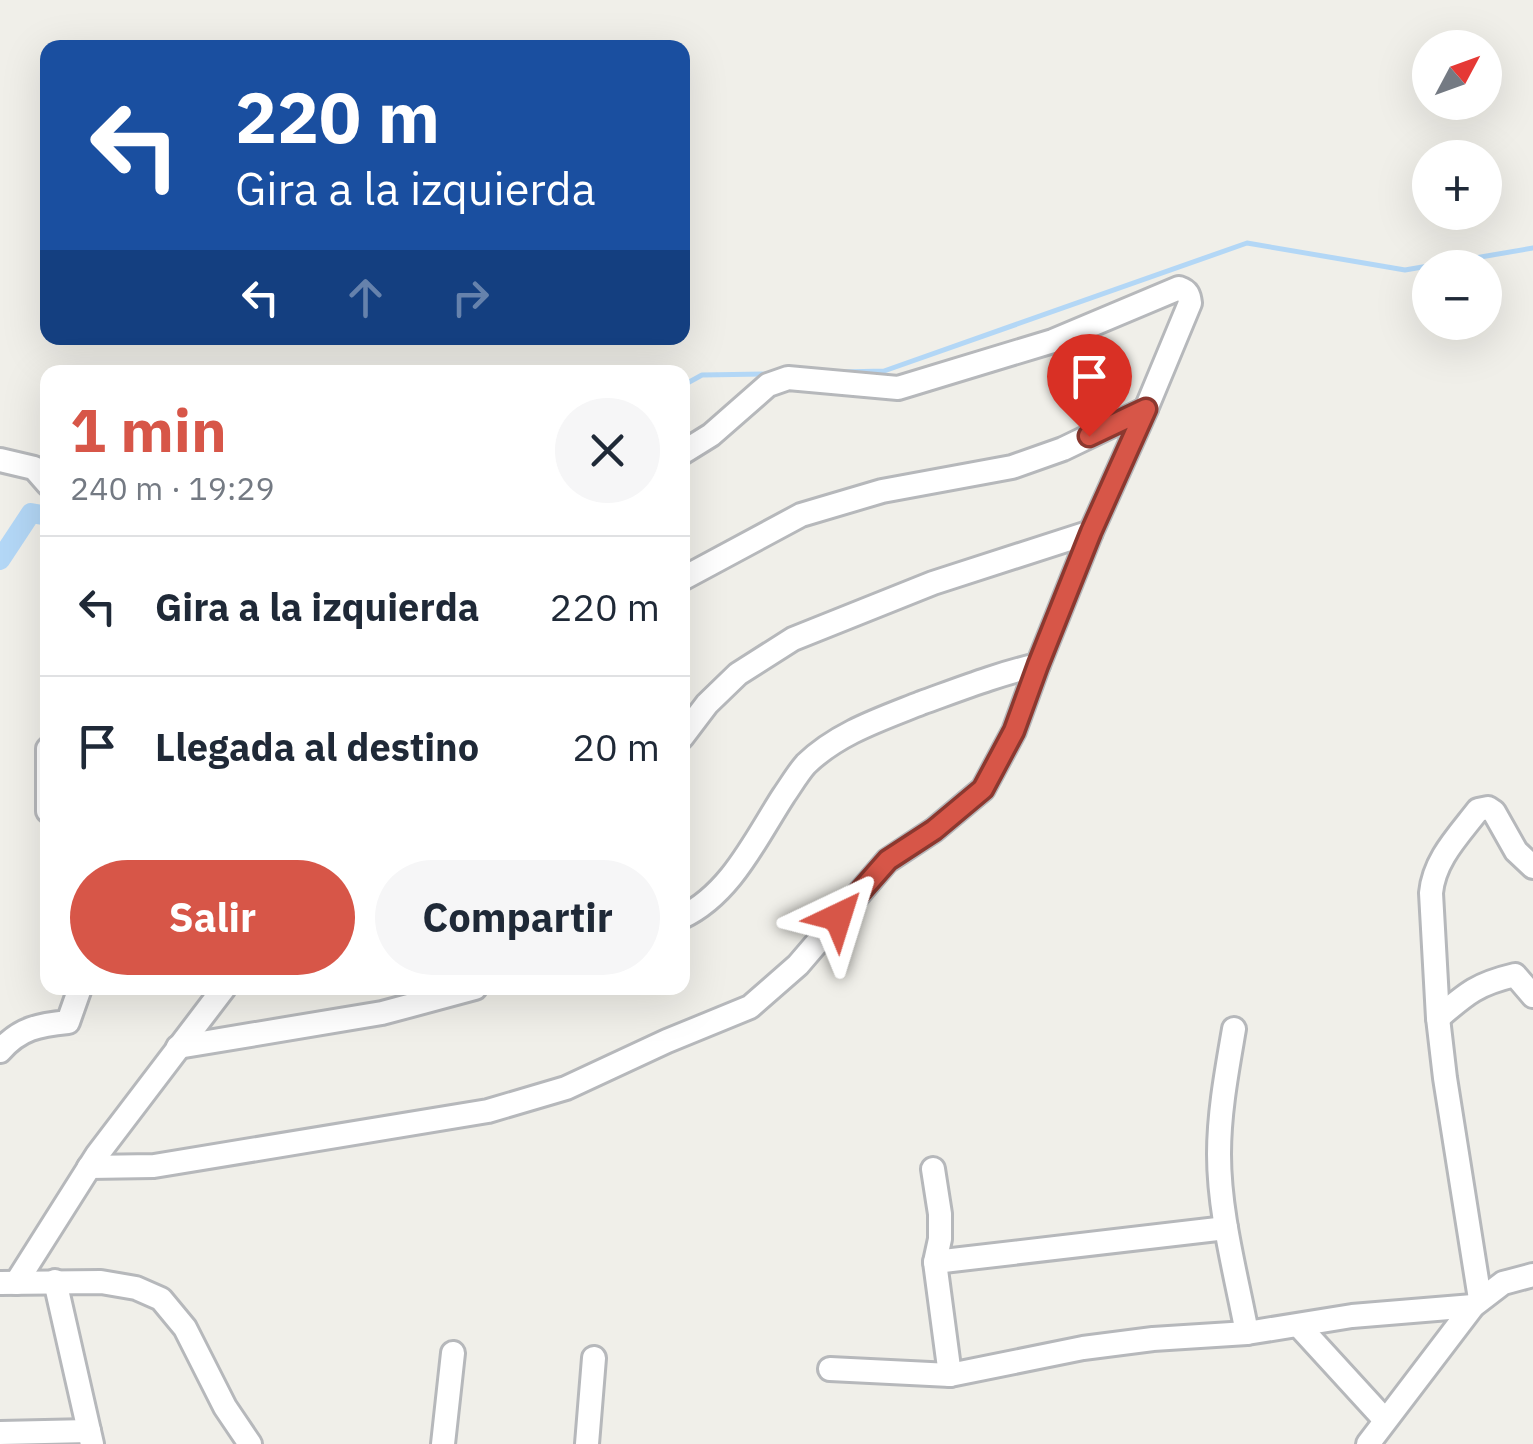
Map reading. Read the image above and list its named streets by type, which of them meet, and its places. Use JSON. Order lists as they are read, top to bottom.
{
  "north": "top right",
  "page": {
    "map_buttons": ["+", "−"],
    "turn": ["220 m", "Gira a la izquierda"],
    "heading": ["1 min", "240 m · 19:29"],
    "list": [
      {
        "name": "Gira a la izquierda",
        "value": "220 m"
      },
      {
        "name": "Llegada al destino",
        "value": "20 m"
      }
    ],
    "buttons": ["Salir", "Compartir"]
  }
}
